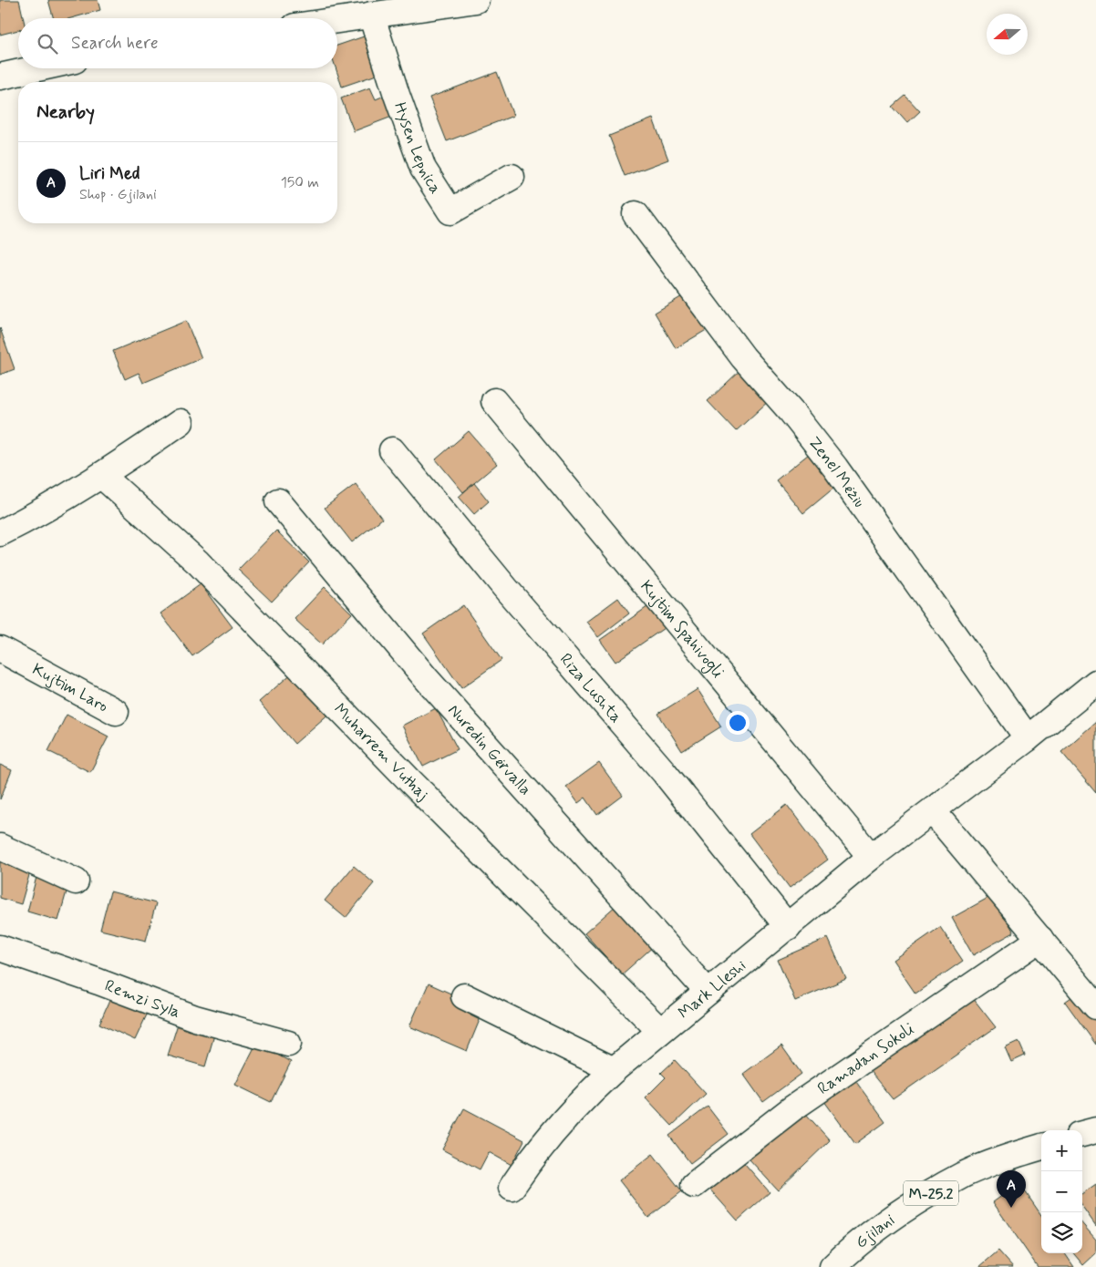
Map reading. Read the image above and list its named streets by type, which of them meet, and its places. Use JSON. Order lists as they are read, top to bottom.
{
  "streets": {
    "street": [
      "Hysen Lepnica",
      "Zenel Mëziu",
      "Kujtim Spahivogli",
      "Kujtim Laro",
      "Riza Lushta",
      "Nuredin Gërvalla",
      "Muharrem Vuthaj",
      "Mark Lleshi",
      "Remzi Syla",
      "Ramadan Sokoli",
      "M-25.2",
      "Gjilani"
    ]
  },
  "crossings": [
    ["Kujtim Spahivogli", "Mark Lleshi"],
    ["Riza Lushta", "Mark Lleshi"],
    ["Nuredin Gërvalla", "Mark Lleshi"],
    ["Muharrem Vuthaj", "Mark Lleshi"]
  ],
  "north": "left",
  "page": {
    "search": "Search here",
    "heading": "Nearby",
    "list": [
      {
        "mark": "A",
        "name": "Liri Med",
        "note": "Shop · Gjilani",
        "value": "150 m"
      }
    ],
    "map_buttons": ["+", "−"],
    "pins": "A"
  }
}
